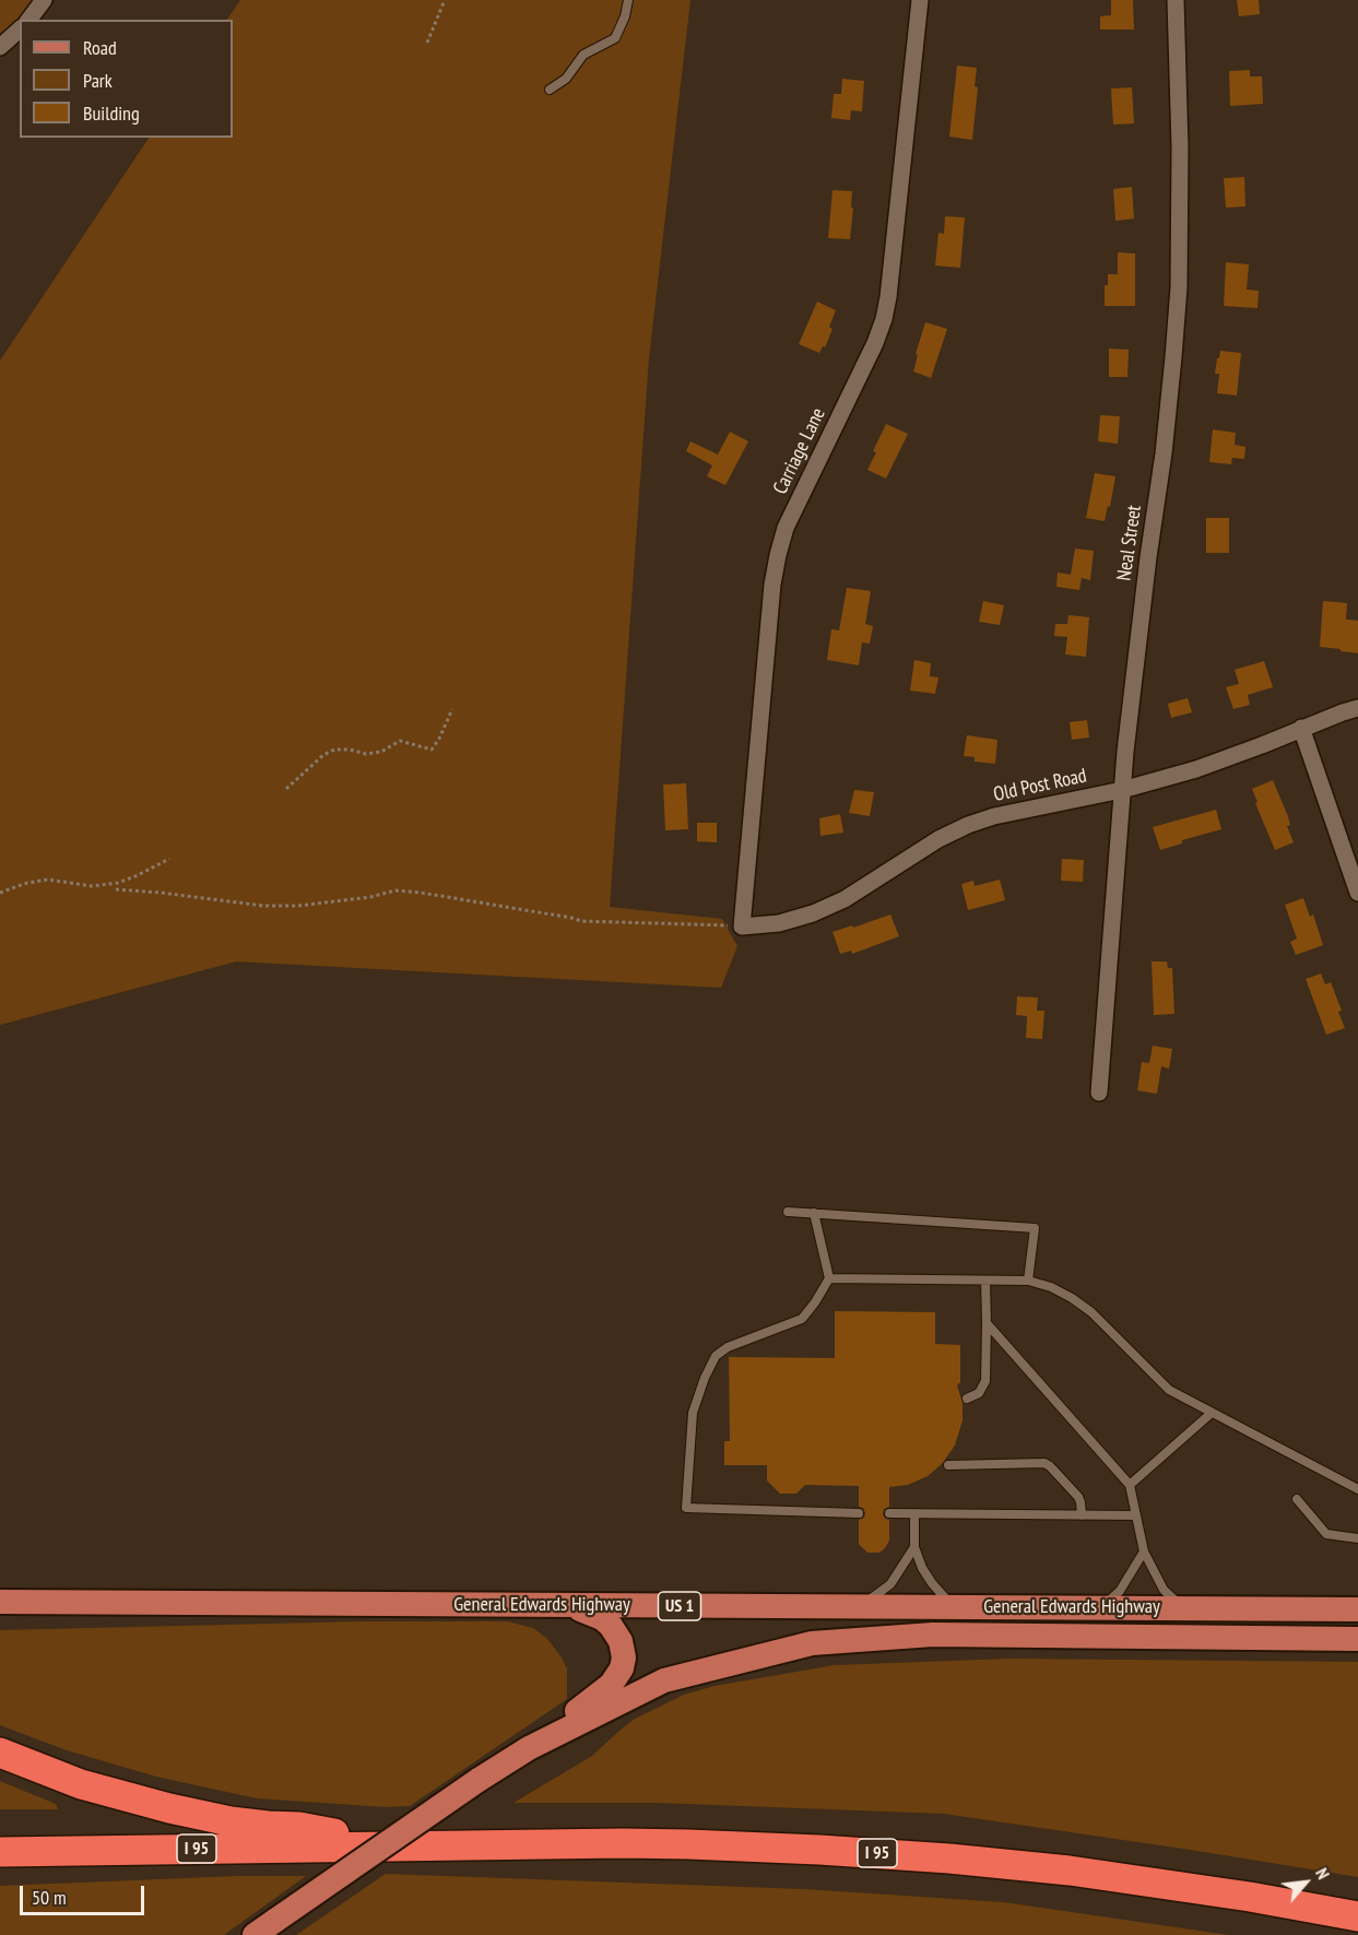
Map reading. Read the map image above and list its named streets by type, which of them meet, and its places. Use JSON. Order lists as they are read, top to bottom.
{
  "streets": {
    "highway": ["I 95"],
    "main road": ["General Edwards Highway", "US 1"],
    "street": ["Carriage Lane", "Neal Street", "Old Post Road"]
  },
  "crossings": [
    ["Carriage Lane", "Old Post Road"],
    ["Neal Street", "Old Post Road"]
  ],
  "legend": ["Road", "Park", "Building"],
  "scale_bar": "50 m",
  "north": "top right"
}
